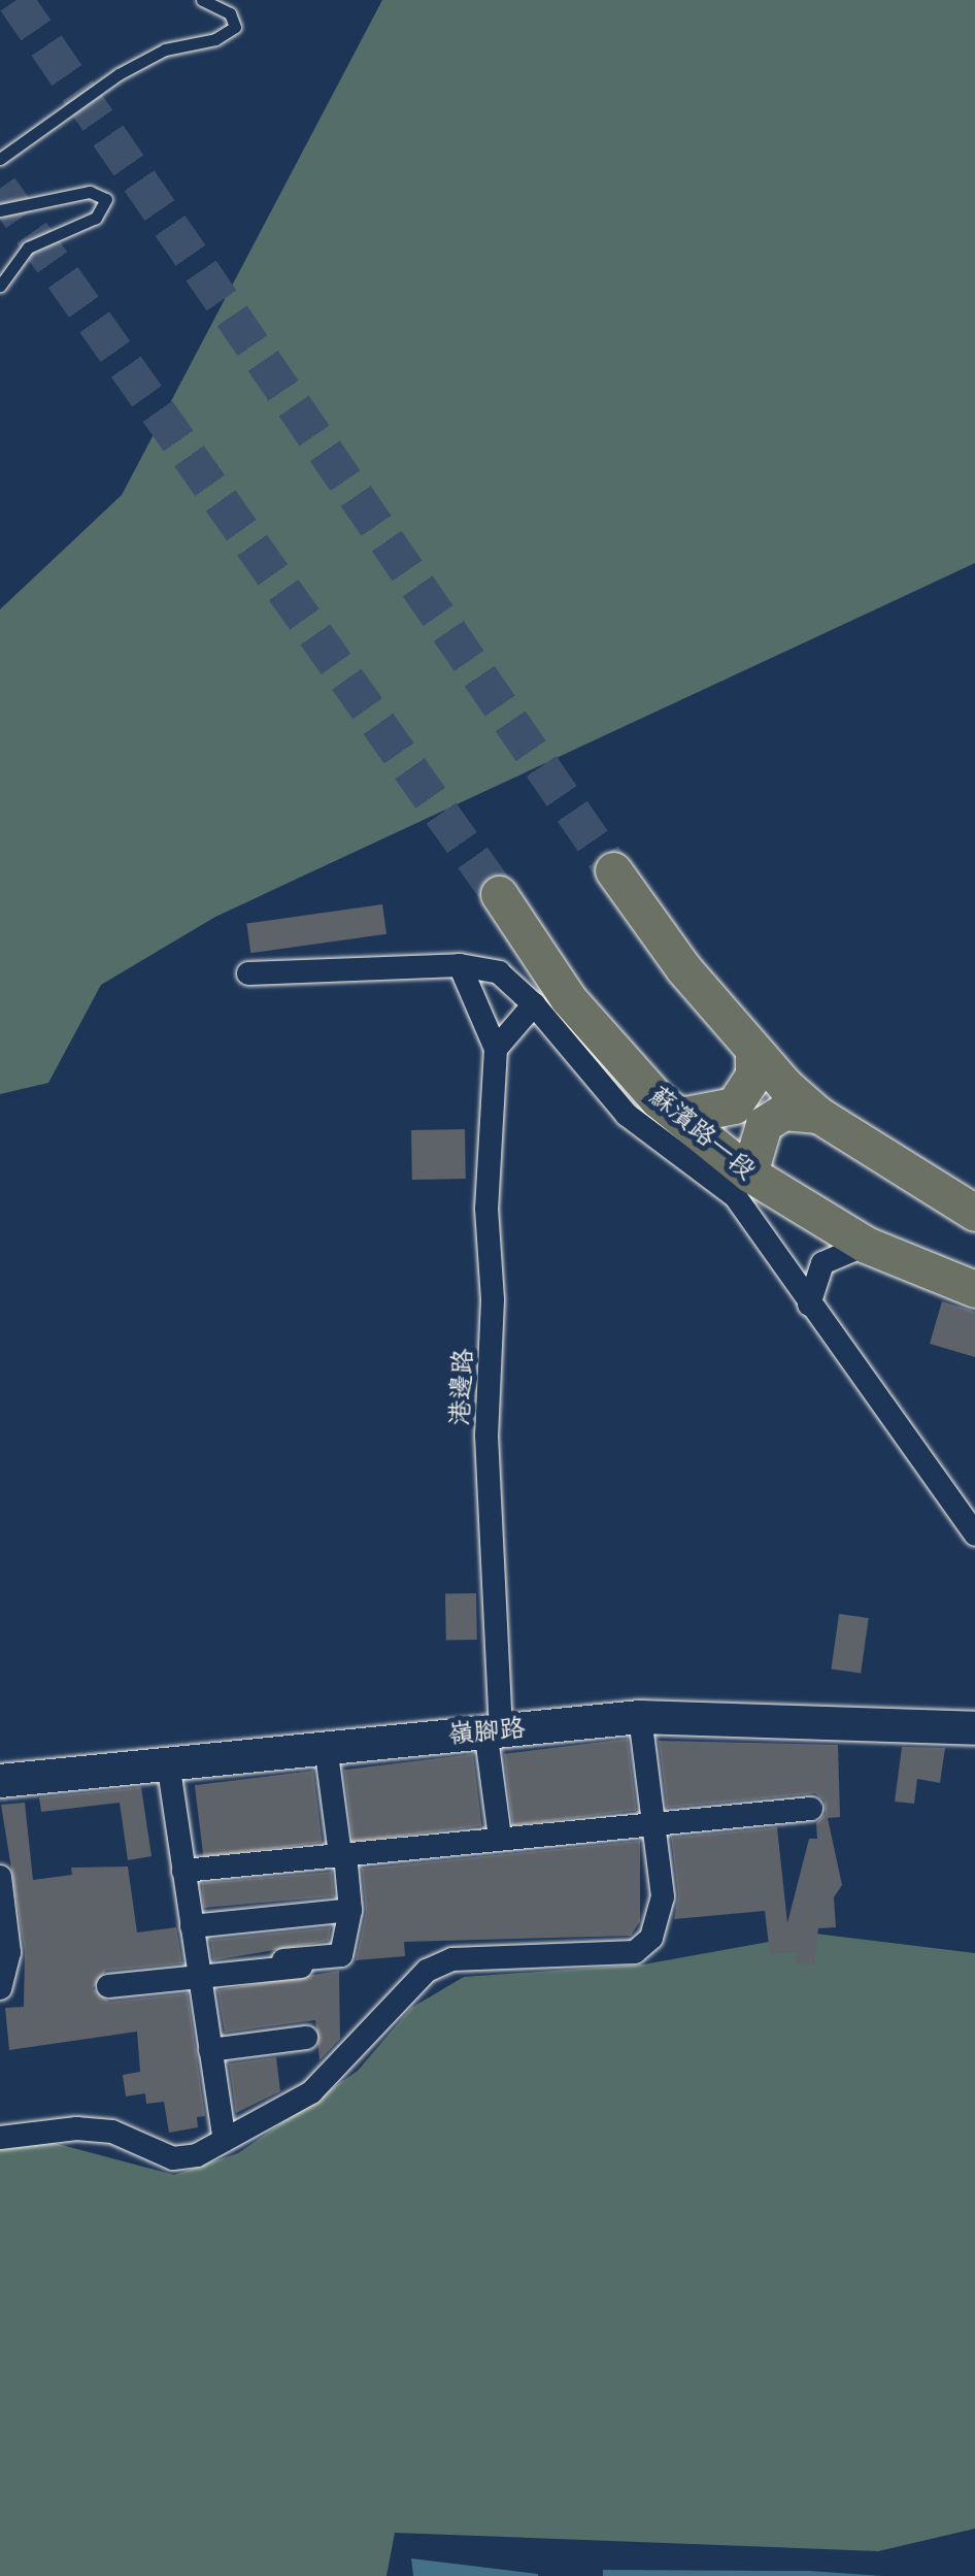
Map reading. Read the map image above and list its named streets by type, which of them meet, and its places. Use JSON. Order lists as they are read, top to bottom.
{
  "streets": {
    "main road": ["蘇濱路一段"],
    "street": ["港邊路", "嶺腳路"]
  },
  "crossings": [
    ["港邊路", "嶺腳路"]
  ]
}
